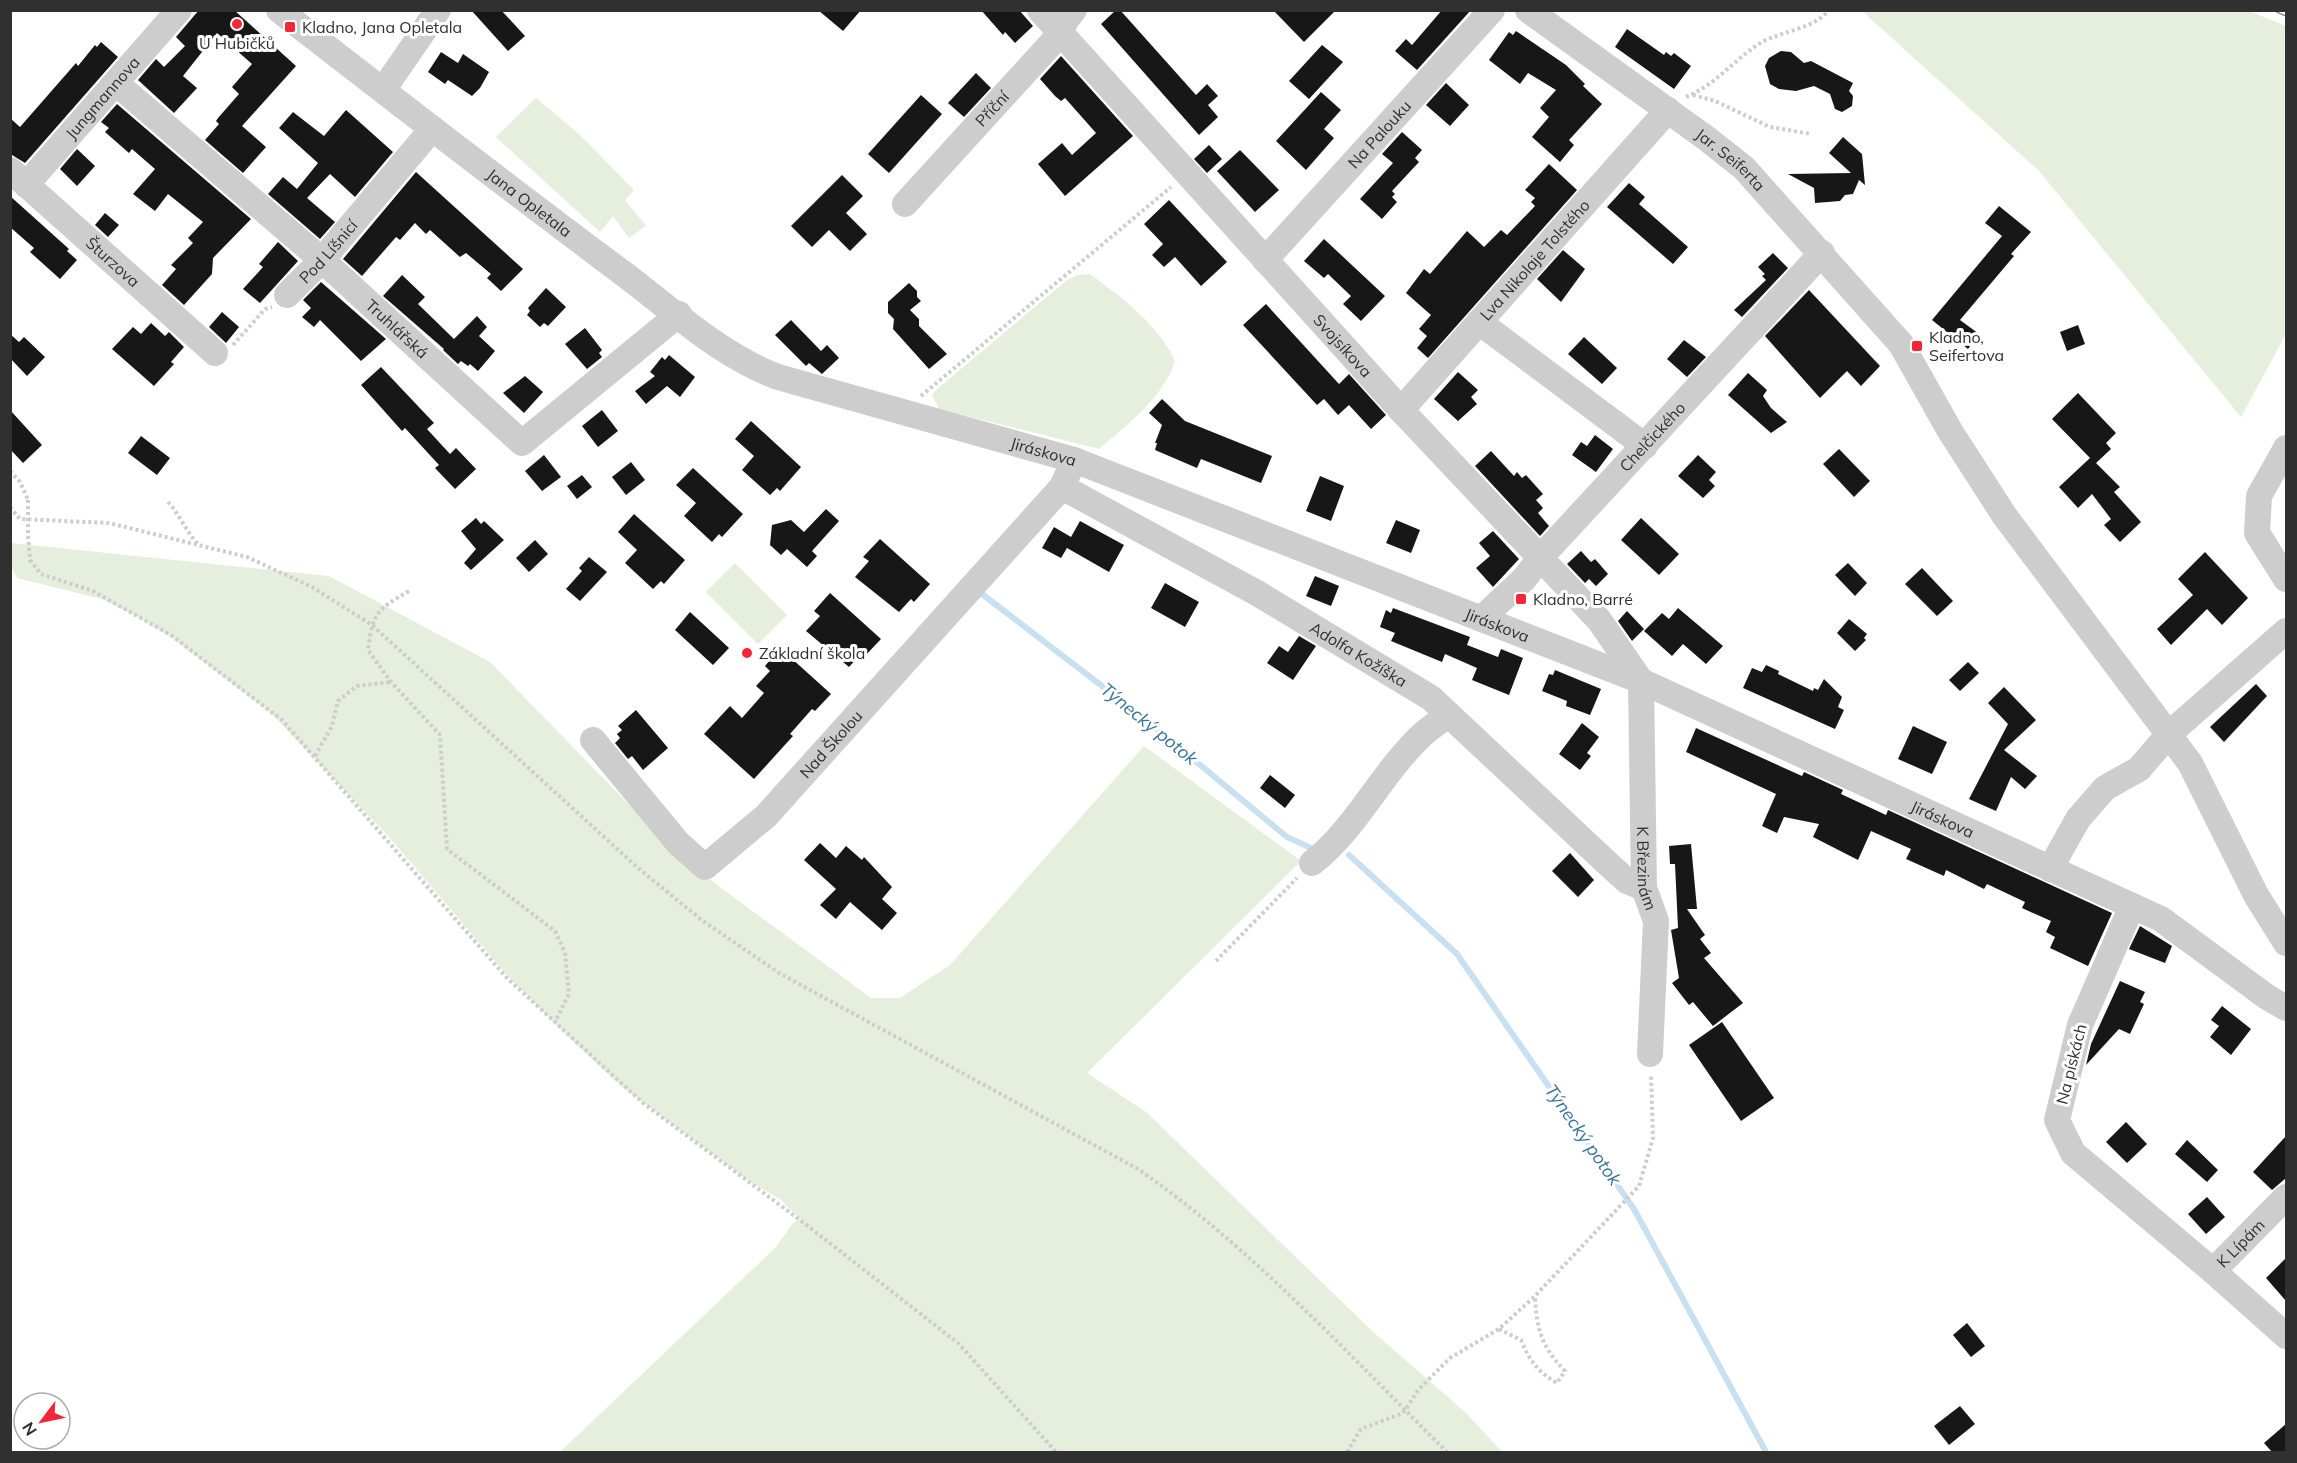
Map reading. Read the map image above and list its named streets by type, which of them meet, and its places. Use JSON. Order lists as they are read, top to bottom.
{
  "streets": {
    "street": [
      "Jungmannova",
      "Příční",
      "Na Palouku",
      "Jar. Seiferta",
      "Jana Opletala",
      "Pod Líšnicí",
      "Lva Nikolaje Tolstého",
      "Šturzova",
      "Truhlářská",
      "Svojsíkova",
      "Chelčického",
      "Jiráskova",
      "Adolfa Kožíška",
      "Nad Školou",
      "K Březinám",
      "Na pískách",
      "K Lípám"
    ]
  },
  "crossings": [
    ["Jungmannova", "Šturzova"],
    ["Jungmannova", "Truhlářská"],
    ["Příční", "Svojsíkova"],
    ["Na Palouku", "Svojsíkova"],
    ["Jar. Seiferta", "Lva Nikolaje Tolstého"],
    ["Jar. Seiferta", "Chelčického"],
    ["Jana Opletala", "Pod Líšnicí"],
    ["Jana Opletala", "Truhlářská"],
    ["Jana Opletala", "Jiráskova"],
    ["Pod Líšnicí", "Šturzova"],
    ["Pod Líšnicí", "Truhlářská"],
    ["Lva Nikolaje Tolstého", "Svojsíkova"],
    ["Truhlářská", "Jiráskova"],
    ["Svojsíkova", "Chelčického"],
    ["Svojsíkova", "Jiráskova"],
    ["Svojsíkova", "K Březinám"],
    ["Chelčického", "Jiráskova"],
    ["Jiráskova", "K Březinám"],
    ["Jiráskova", "Na pískách"],
    ["Adolfa Kožíška", "Nad Školou"],
    ["Adolfa Kožíška", "K Březinám"],
    ["Na pískách", "K Lípám"]
  ],
  "water": ["Týnecký potok"],
  "places": {
    "other": ["U Hubičků", "Základní škola"],
    "transit": ["Kladno, Jana Opletala", "Kladno, Seifertova", "Kladno, Barré"]
  },
  "north": "bottom left"
}
